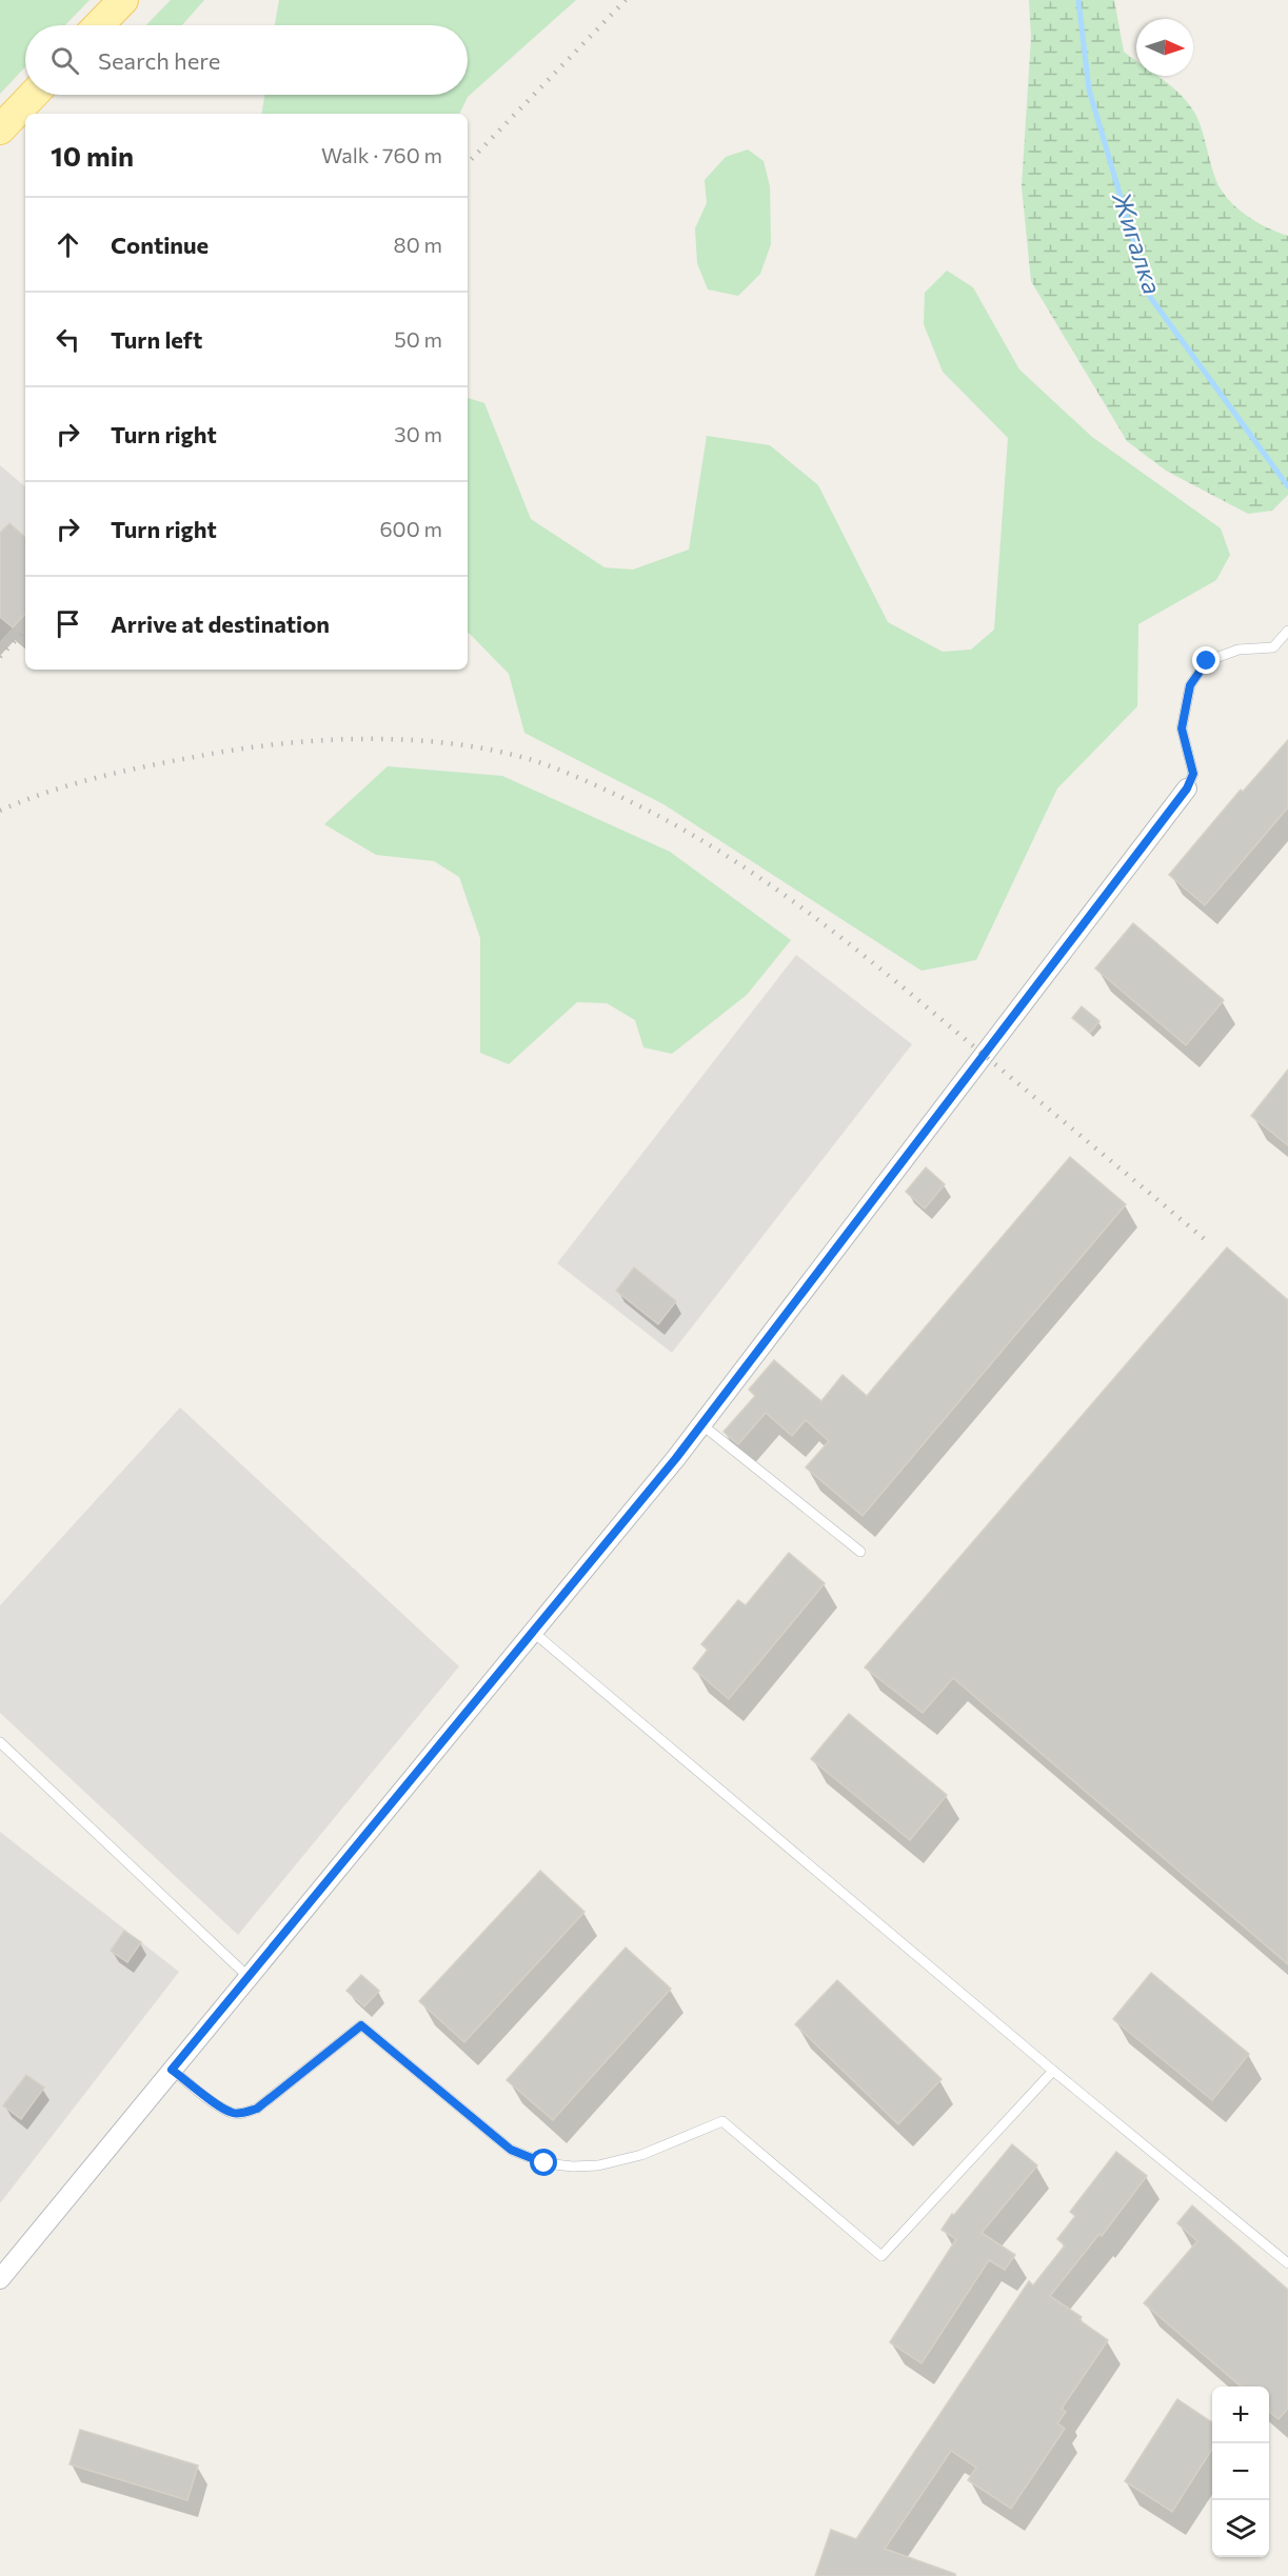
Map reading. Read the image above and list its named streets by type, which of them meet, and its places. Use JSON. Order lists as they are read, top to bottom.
{
  "water": ["Жигалка"],
  "north": "right",
  "page": {
    "search": "Search here",
    "heading": ["10 min", "Walk · 760 m"],
    "list": [
      ["Continue", "80 m"],
      ["Turn left", "50 m"],
      ["Turn right", "30 m"],
      ["Turn right", "600 m"],
      "Arrive at destination"
    ],
    "map_buttons": ["+", "−"]
  }
}
